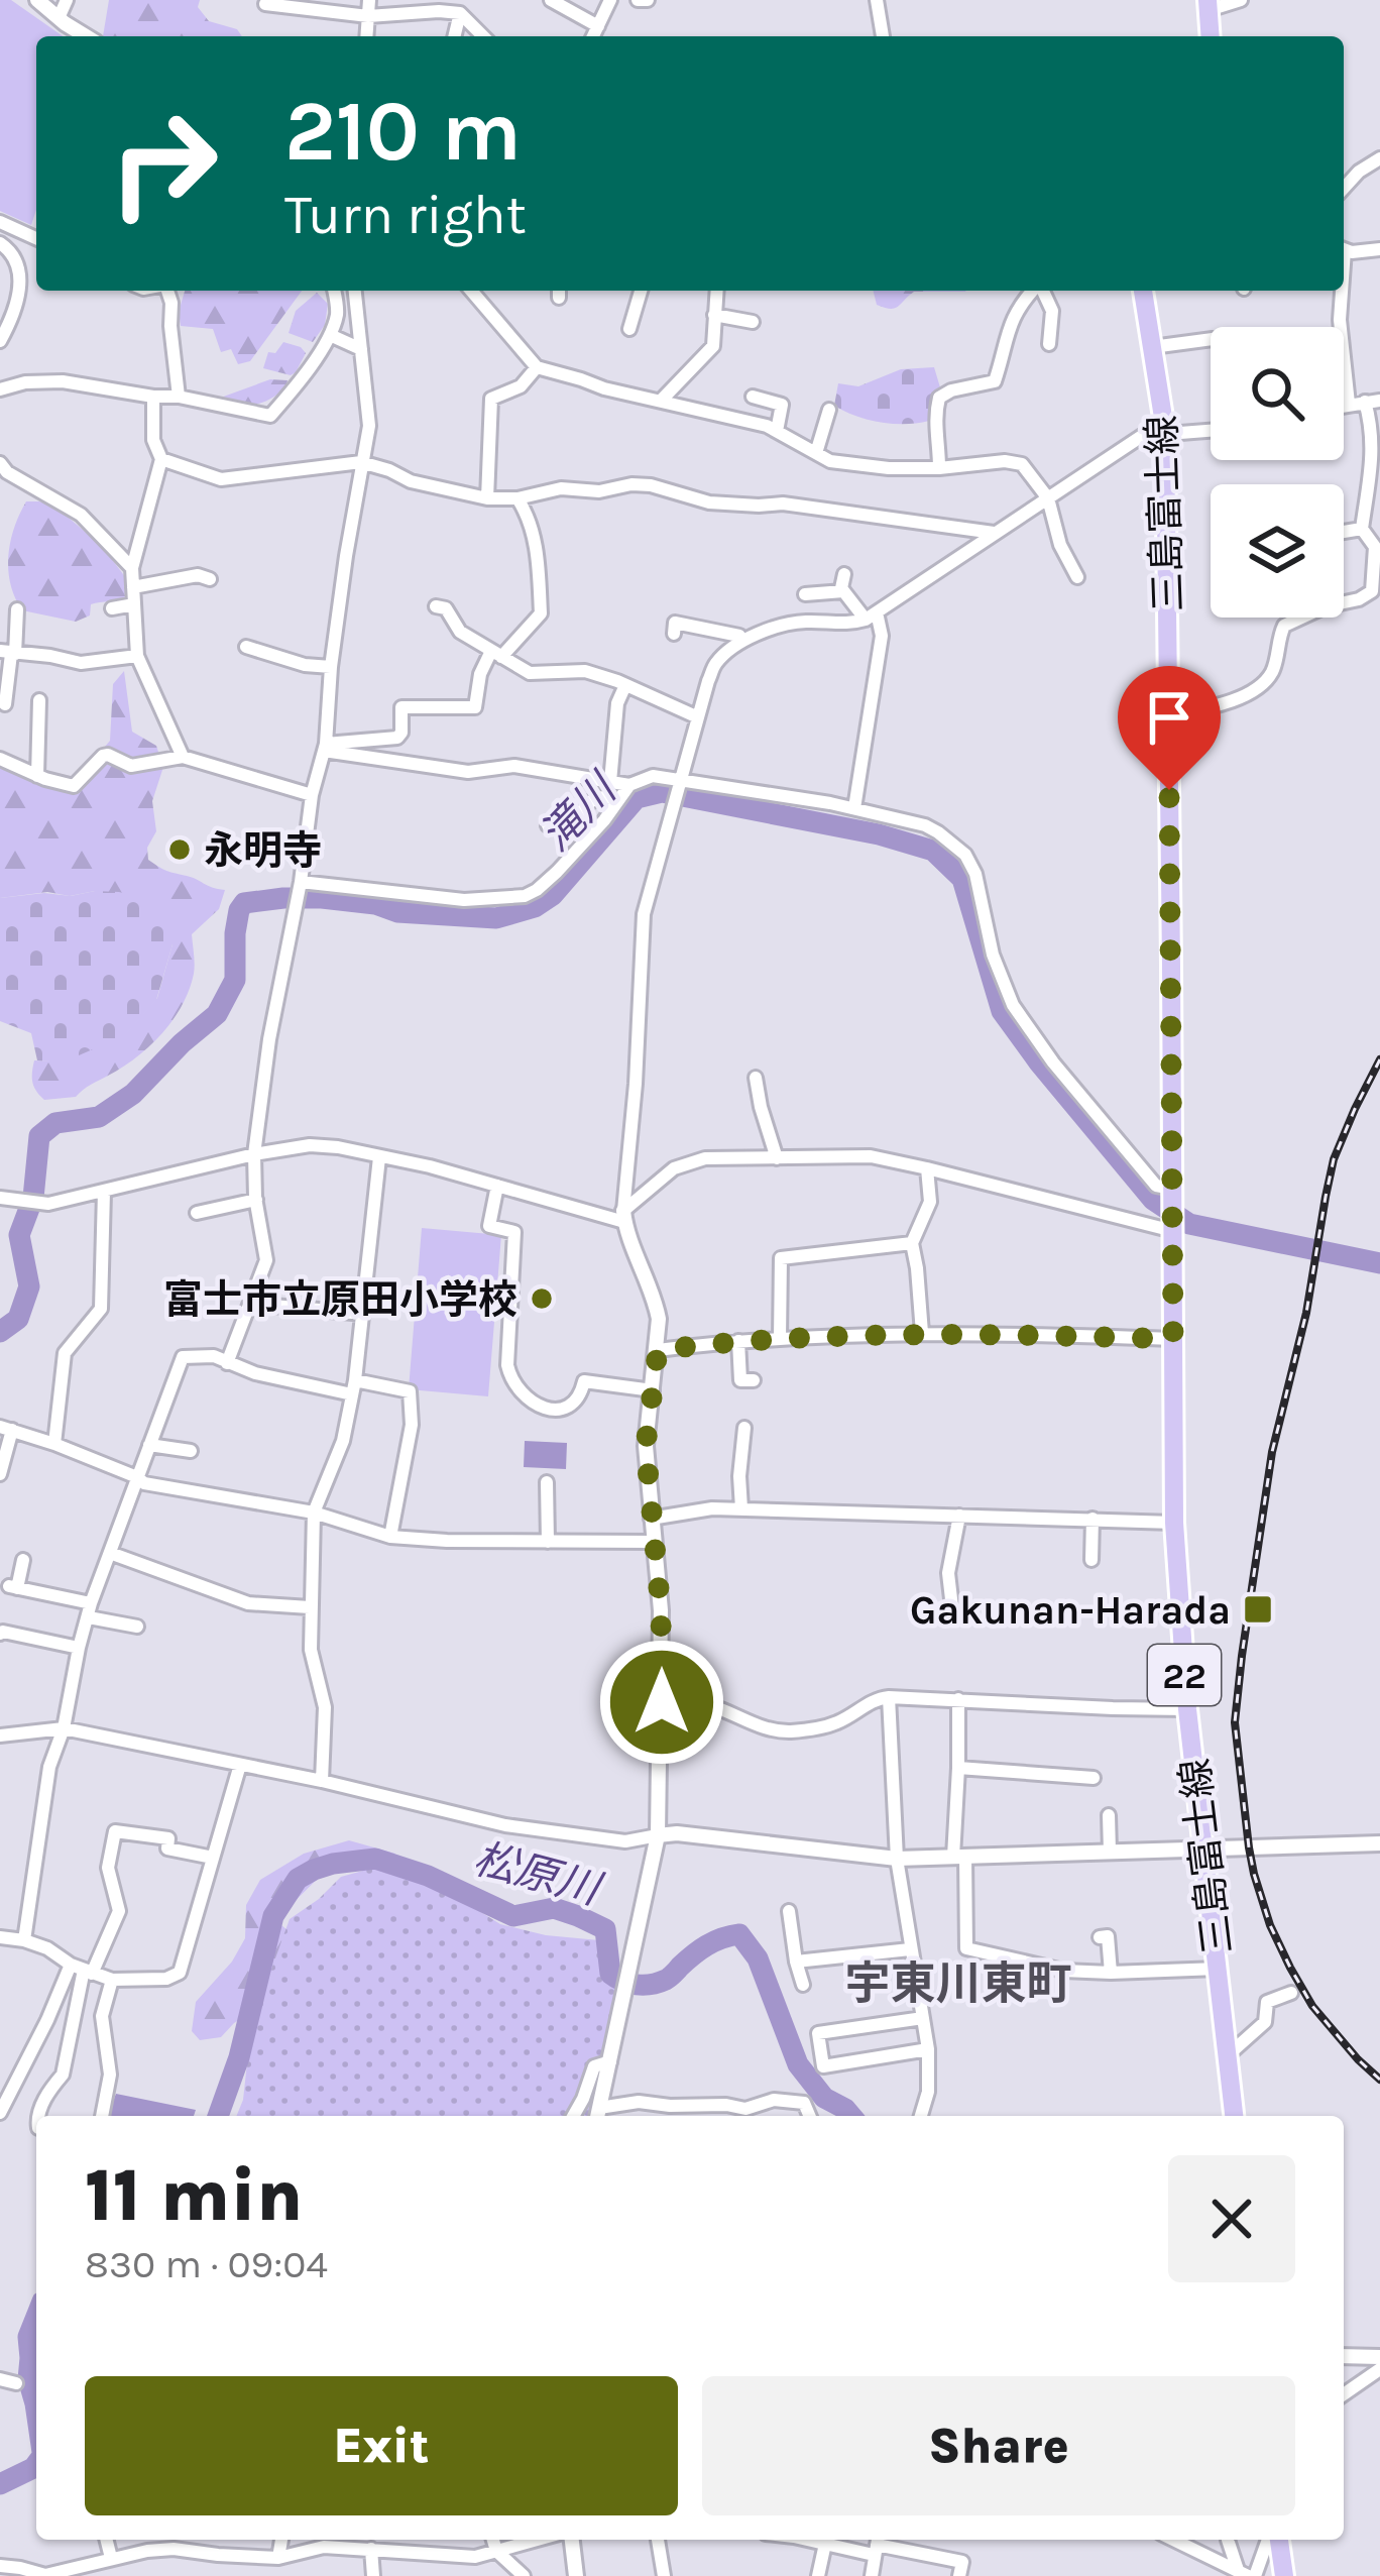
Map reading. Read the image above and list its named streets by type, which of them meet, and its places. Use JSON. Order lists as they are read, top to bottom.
{
  "streets": {
    "main road": ["三島富士線", "22"]
  },
  "districts": ["宇東川東町"],
  "water": ["滝川", "松原川"],
  "places": {
    "other": ["永明寺", "富士市立原田小学校"],
    "transit": ["Gakunan-Harada"]
  },
  "page": {
    "turn": ["210 m", "Turn right"],
    "heading": ["11 min", "830 m · 09:04"],
    "buttons": ["Exit", "Share"]
  }
}
